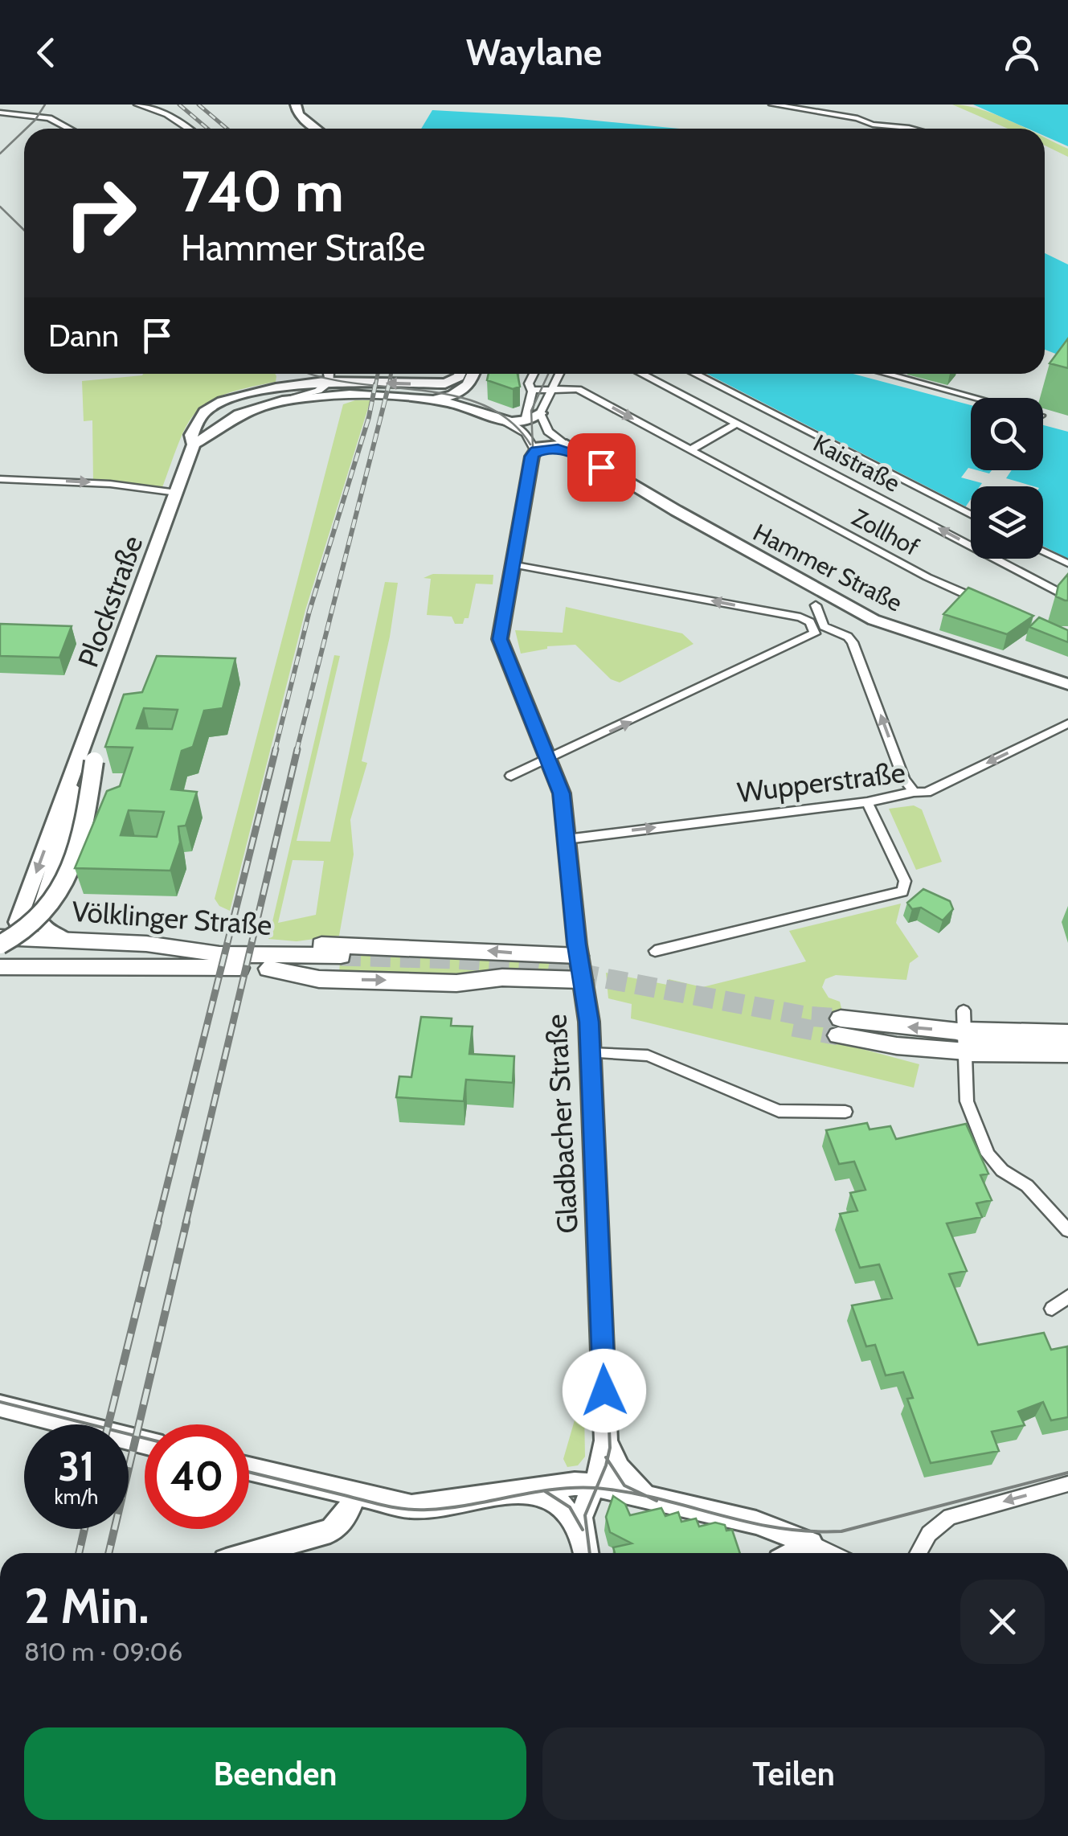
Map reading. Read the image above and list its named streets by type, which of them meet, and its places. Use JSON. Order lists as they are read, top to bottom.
{
  "streets": {
    "main road": ["Völklinger Straße"],
    "street": [
      "Kaistraße",
      "Zollhof",
      "Hammer Straße",
      "Plockstraße",
      "Wupperstraße",
      "Gladbacher Straße"
    ]
  },
  "crossings": [
    ["Hammer Straße", "Gladbacher Straße"],
    ["Plockstraße", "Völklinger Straße"],
    ["Wupperstraße", "Gladbacher Straße"]
  ],
  "page": {
    "header": "Waylane",
    "turn": ["740 m", "Hammer Straße"],
    "then": "Dann",
    "speed": "31 km/h",
    "limit": "40",
    "heading": ["2 Min.", "810 m · 09:06"],
    "buttons": ["Beenden", "Teilen"]
  }
}
